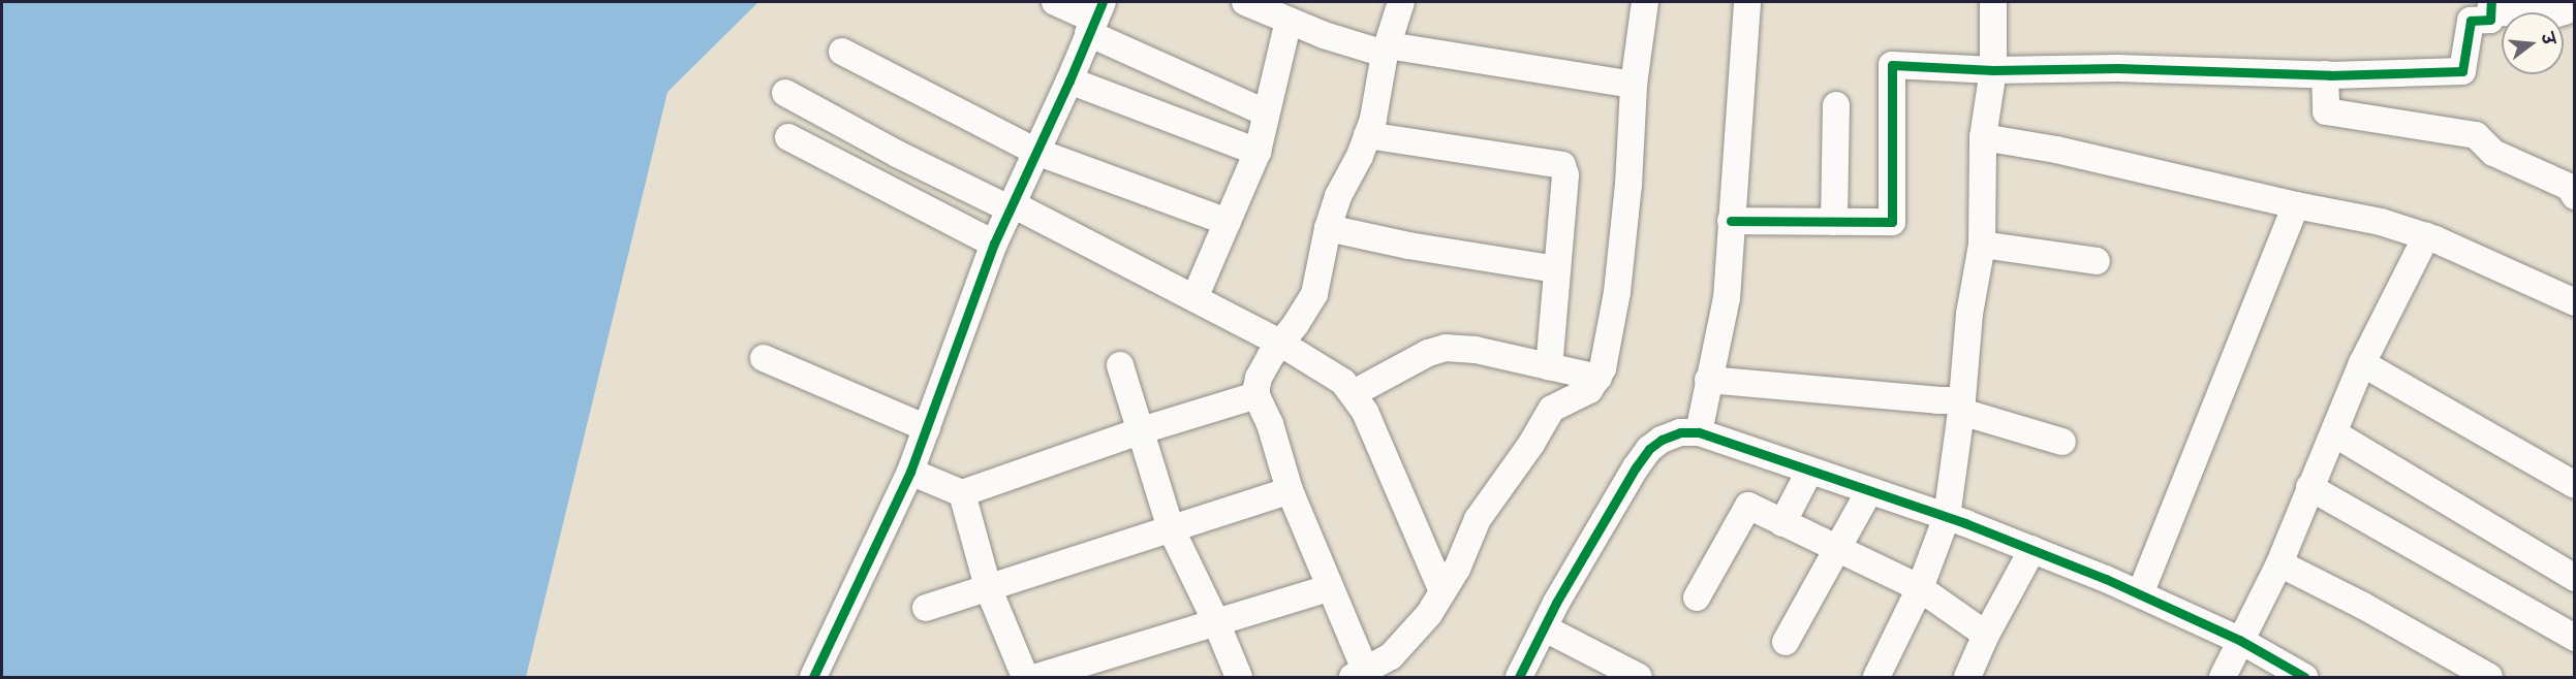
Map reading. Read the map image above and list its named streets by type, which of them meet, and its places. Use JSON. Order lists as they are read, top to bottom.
{
  "north": "right"
}
